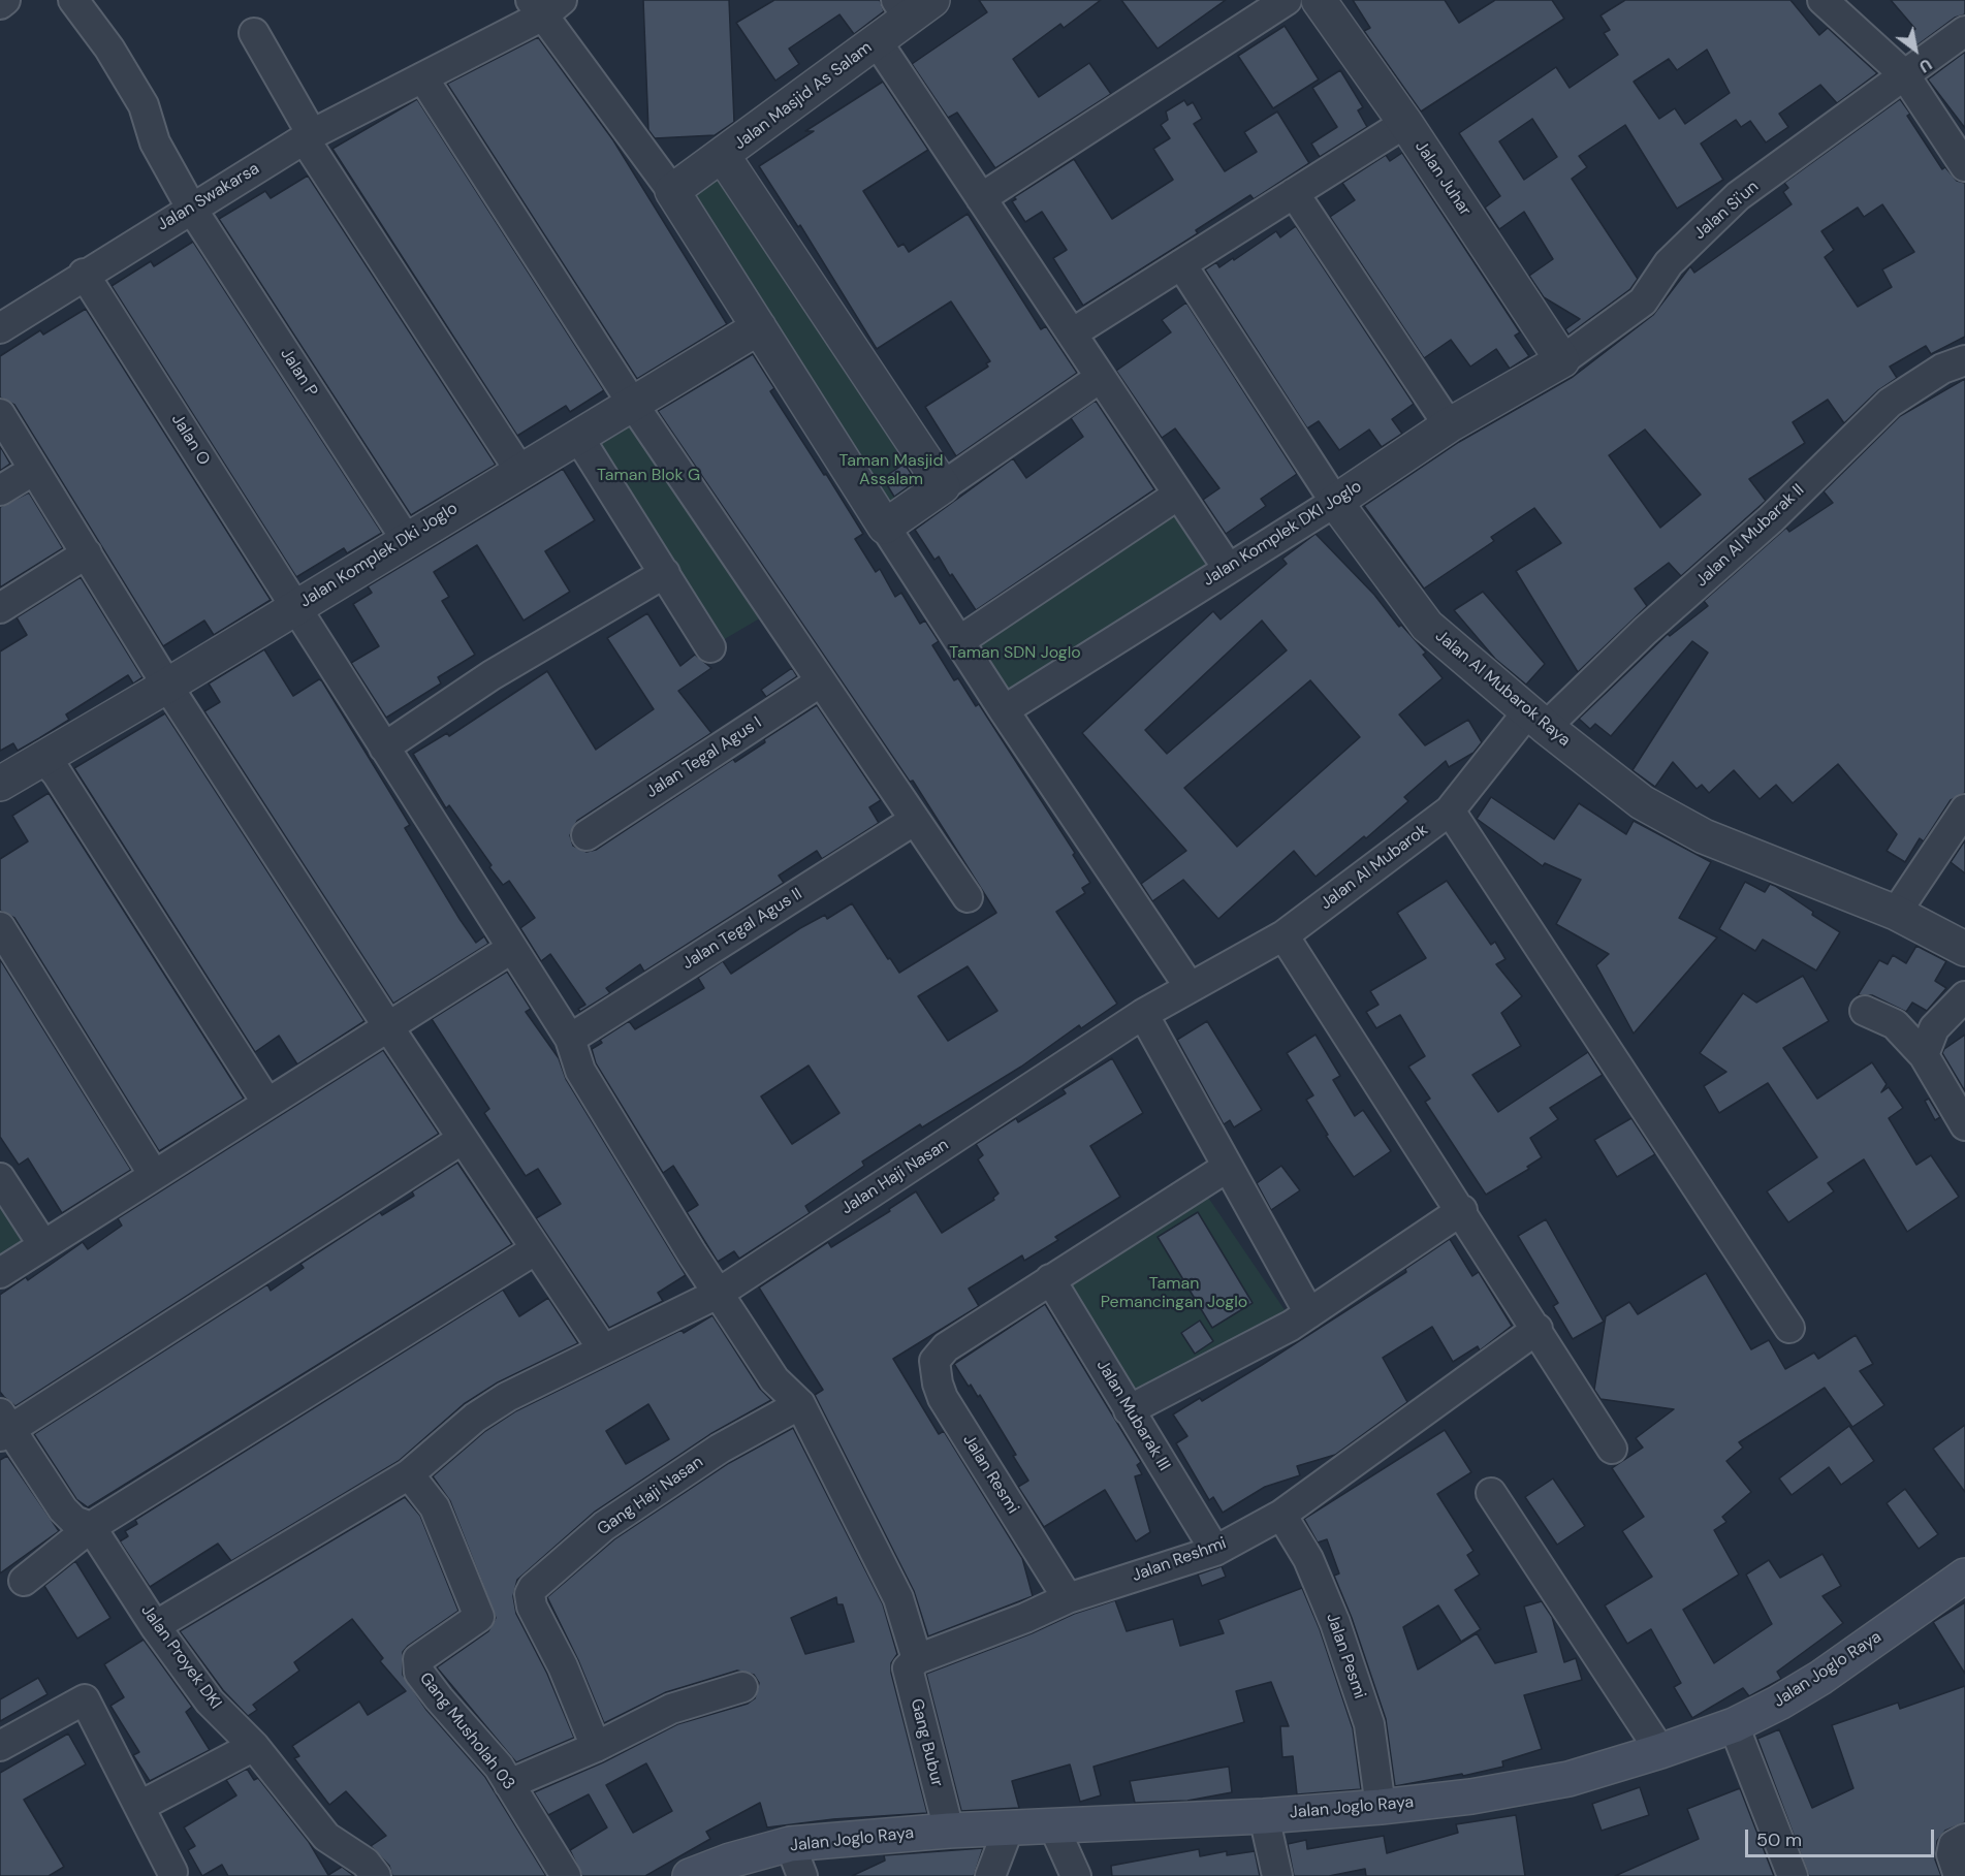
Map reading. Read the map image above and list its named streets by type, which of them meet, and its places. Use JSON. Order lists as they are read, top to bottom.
{
  "streets": {
    "main road": ["Jalan Joglo Raya"],
    "street": [
      "Jalan Masjid As Salam",
      "Jalan Juhar",
      "Jalan Swakarsa",
      "Jalan Si'un",
      "Jalan P",
      "Jalan O",
      "Jalan Komplek DKI Joglo",
      "Jalan Al Mubarak II",
      "Jalan Komplek Dki Joglo",
      "Jalan Al Mubarok Raya",
      "Jalan Tegal Agus I",
      "Jalan Al Mubarok",
      "Jalan Tegal Agus II",
      "Jalan Haji Nasan",
      "Jalan Mubarak III",
      "Jalan Resmi",
      "Gang Haji Nasan",
      "Jalan Reshmi",
      "Jalan Pesmi",
      "Jalan Proyek DKI",
      "Gang Musholah 03",
      "Gang Bubur"
    ]
  },
  "crossings": [
    ["Jalan Juhar", "Jalan Si'un"],
    ["Jalan Juhar", "Jalan Komplek DKI Joglo"],
    ["Jalan Swakarsa", "Jalan P"],
    ["Jalan Swakarsa", "Jalan O"],
    ["Jalan Si'un", "Jalan Komplek DKI Joglo"],
    ["Jalan P", "Jalan Komplek Dki Joglo"],
    ["Jalan O", "Jalan Komplek Dki Joglo"],
    ["Jalan O", "Jalan Tegal Agus II"],
    ["Jalan O", "Jalan Haji Nasan"],
    ["Jalan Komplek DKI Joglo", "Jalan Al Mubarok Raya"],
    ["Jalan Al Mubarak II", "Jalan Al Mubarok Raya"],
    ["Jalan Al Mubarak II", "Jalan Al Mubarok"],
    ["Jalan Al Mubarok Raya", "Jalan Al Mubarok"],
    ["Jalan Al Mubarok", "Jalan Haji Nasan"],
    ["Jalan Haji Nasan", "Jalan Proyek DKI"],
    ["Jalan Haji Nasan", "Gang Musholah 03"],
    ["Jalan Mubarak III", "Jalan Resmi"],
    ["Jalan Mubarak III", "Jalan Reshmi"],
    ["Jalan Resmi", "Jalan Reshmi"],
    ["Jalan Reshmi", "Jalan Pesmi"],
    ["Jalan Reshmi", "Gang Bubur"],
    ["Jalan Pesmi", "Jalan Joglo Raya"],
    ["Jalan Joglo Raya", "Gang Bubur"]
  ],
  "parks": [
    "Taman Masjid Assalam",
    "Taman Blok G",
    "Taman SDN Joglo",
    "Taman Pemancingan Joglo"
  ],
  "scale_bar": "50 m",
  "north": "bottom right"
}
